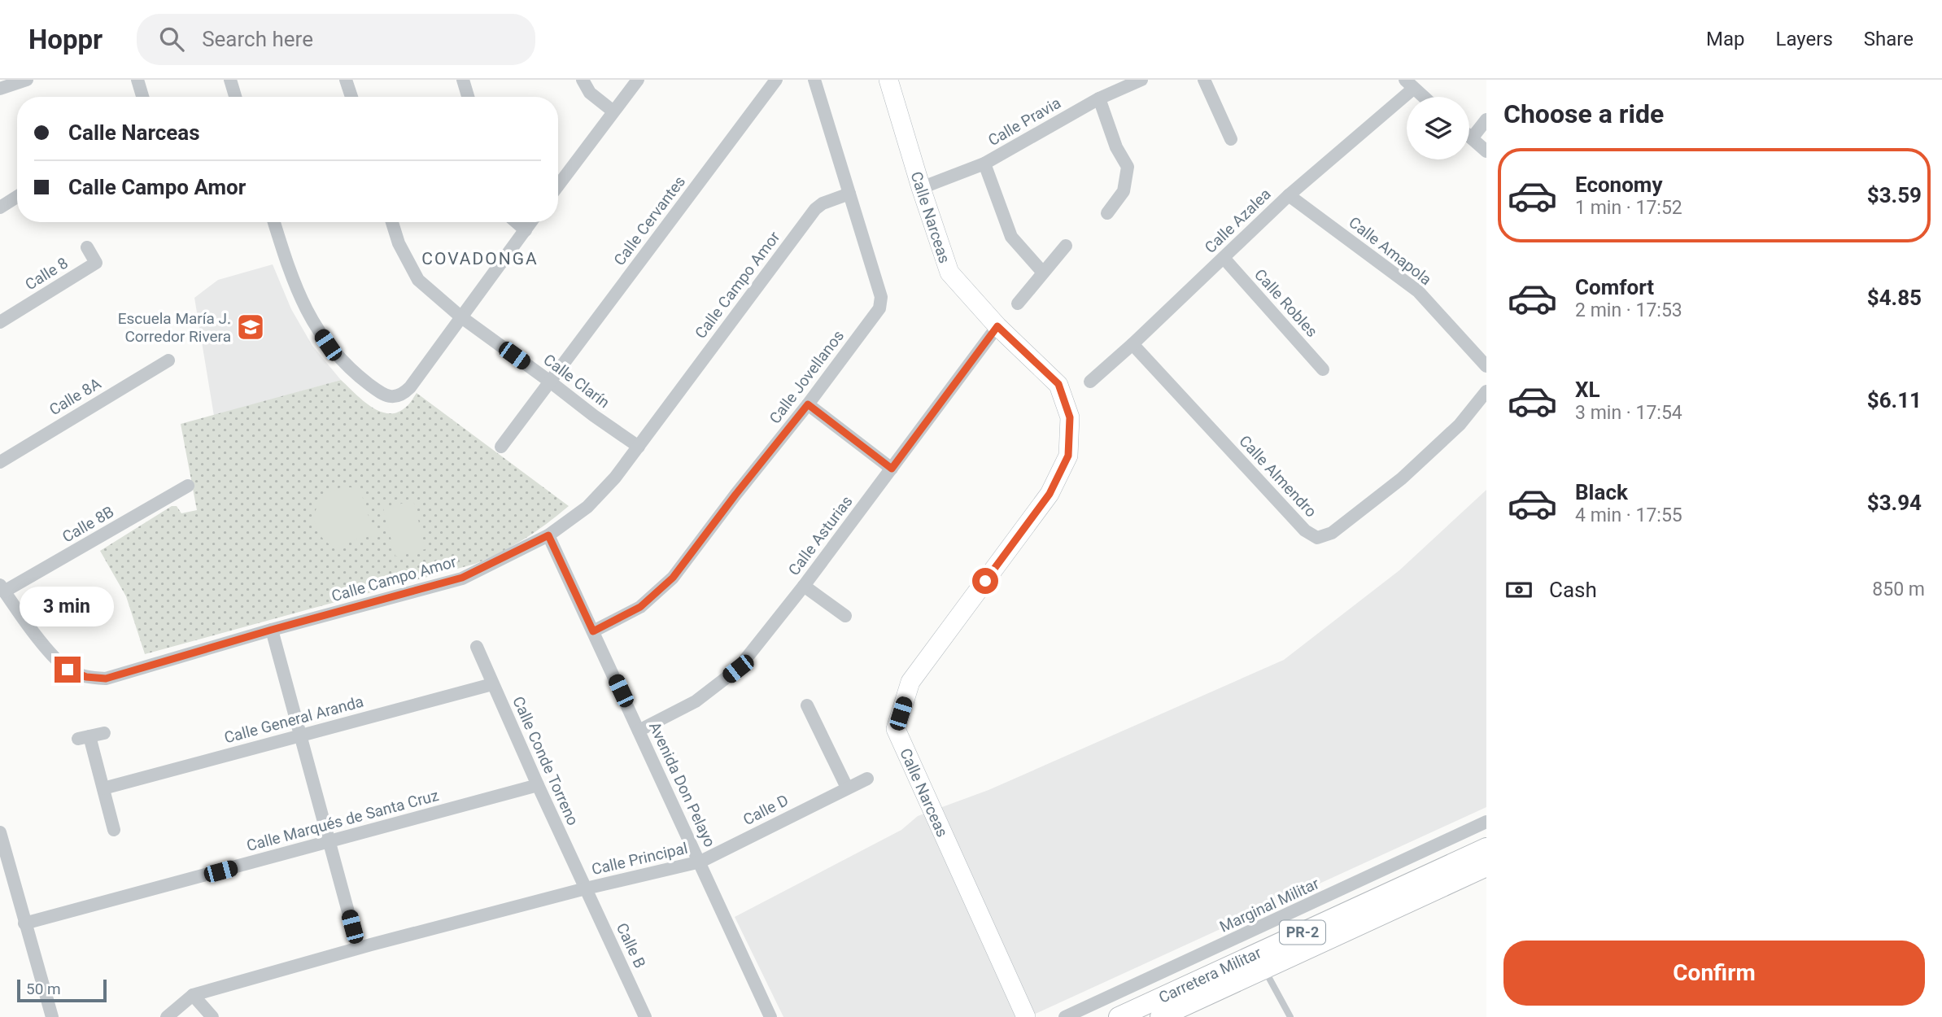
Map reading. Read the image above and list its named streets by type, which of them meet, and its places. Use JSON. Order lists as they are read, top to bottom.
{
  "streets": {
    "main road": ["PR-2", "Carretera Militar"],
    "street": [
      "Calle Pravia",
      "Calle Narceas",
      "Calle Cervantes",
      "Calle Azalea",
      "Calle Amapola",
      "Calle 8",
      "Calle Campo Amor",
      "Calle Robles",
      "Calle Jovellanos",
      "Calle Clarín",
      "Calle 8A",
      "Calle Almendro",
      "Calle 8B",
      "Calle Asturias",
      "Calle General Aranda",
      "Calle Conde Torreno",
      "Avenida Don Pelayo",
      "Calle D",
      "Calle Marqués de Santa Cruz",
      "Calle Principal",
      "Marginal Militar",
      "Calle B"
    ]
  },
  "crossings": [
    ["Calle Pravia", "Calle Narceas"],
    ["Calle Narceas", "Calle Asturias"],
    ["Calle Cervantes", "Calle Clarín"],
    ["Calle Azalea", "Calle Amapola"],
    ["Calle Azalea", "Calle Robles"],
    ["Calle Azalea", "Calle Almendro"],
    ["Calle Campo Amor", "Calle Jovellanos"],
    ["Calle Campo Amor", "Calle Clarín"],
    ["Calle Campo Amor", "Calle 8B"],
    ["Calle Campo Amor", "Avenida Don Pelayo"],
    ["Calle Jovellanos", "Avenida Don Pelayo"],
    ["Calle Asturias", "Avenida Don Pelayo"],
    ["Calle General Aranda", "Calle Conde Torreno"],
    ["Calle Conde Torreno", "Calle Marqués de Santa Cruz"],
    ["Calle Conde Torreno", "Calle Principal"],
    ["Calle Conde Torreno", "Calle B"],
    ["Avenida Don Pelayo", "Calle D"],
    ["Avenida Don Pelayo", "Calle Principal"],
    ["Calle D", "Calle Principal"],
    ["Calle Principal", "Calle B"],
    ["Marginal Militar", "Carretera Militar"]
  ],
  "districts": ["COVADONGA"],
  "places": {
    "school or university": ["Escuela María J. Corredor Rivera"]
  },
  "scale_bar": "50 m",
  "page": {
    "header": "Hoppr",
    "search": "Search here",
    "nav": ["Map", "Layers", "Share"],
    "heading": "Choose a ride",
    "banner": ["Calle Narceas", "Calle Campo Amor"],
    "list": [
      {
        "name": "Economy",
        "note": "1 min · 17:52",
        "value": "$3.59"
      },
      {
        "name": "Comfort",
        "note": "2 min · 17:53",
        "value": "$4.85"
      },
      {
        "name": "XL",
        "note": "3 min · 17:54",
        "value": "$6.11"
      },
      {
        "name": "Black",
        "note": "4 min · 17:55",
        "value": "$3.94"
      }
    ],
    "pay": ["Cash", "850 m"],
    "bubble": "3 min",
    "buttons": "Confirm",
    "scale": "50 m"
  }
}
